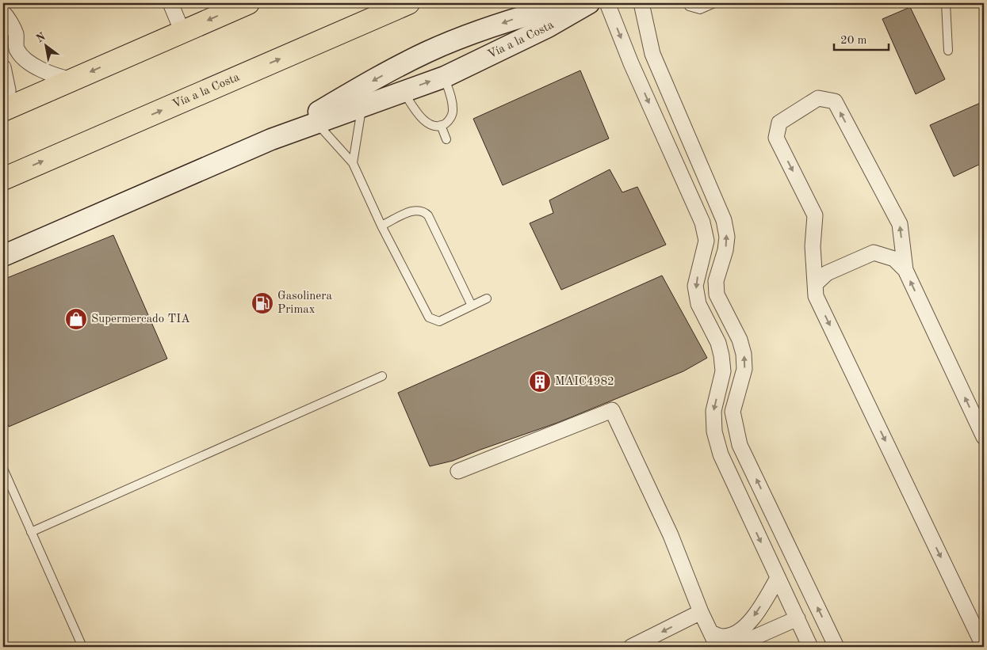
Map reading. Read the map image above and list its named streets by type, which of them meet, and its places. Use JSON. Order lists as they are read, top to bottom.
{
  "streets": {
    "highway": ["Vía a la Costa"]
  },
  "places": {
    "fuel station": ["Gasolinera Primax"],
    "shop": ["Supermercado TIA"],
    "building": ["MAIC4982"]
  },
  "scale_bar": "20 m",
  "north": "top left"
}
